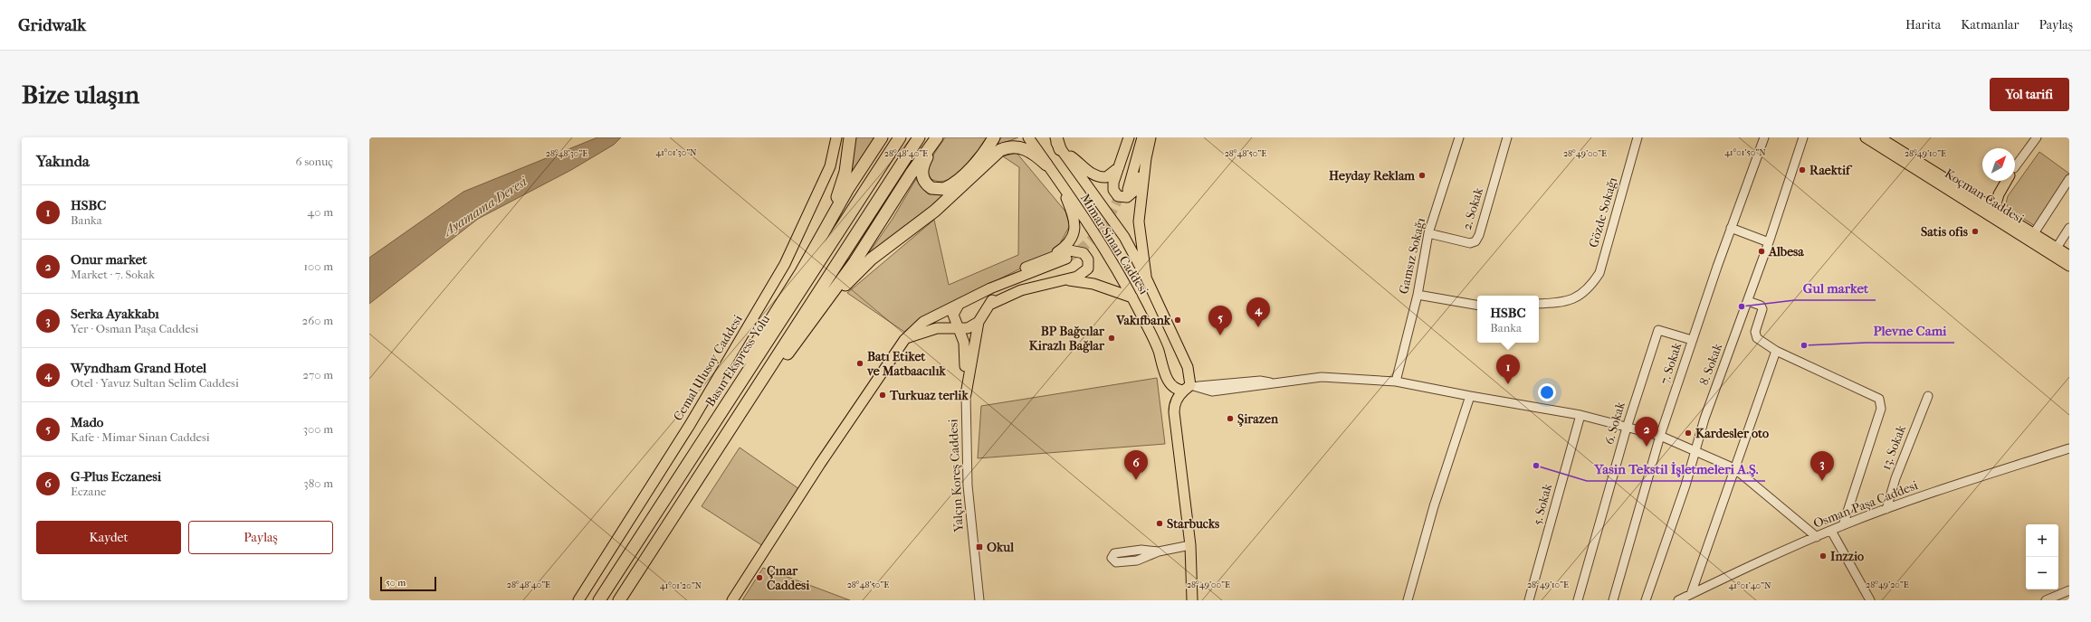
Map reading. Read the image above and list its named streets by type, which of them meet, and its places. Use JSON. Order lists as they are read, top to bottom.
{
  "streets": {
    "highway": ["Basın Ekspress Yolu"],
    "main road": [
      "Koçman Caddesi",
      "Mimar Sinan Caddesi",
      "Cemal Ulusoy Caddesi",
      "Yalçın Koreş Caddesi"
    ],
    "street": [
      "2. Sokak",
      "Gözde Sokağı",
      "Gamsız Sokağı",
      "7. Sokak",
      "8. Sokak",
      "6. Sokak",
      "13. Sokak",
      "5. Sokak",
      "Osman Paşa Caddesi"
    ]
  },
  "crossings": [
    ["2. Sokak", "Gamsız Sokağı"],
    ["7. Sokak", "6. Sokak"],
    ["13. Sokak", "Osman Paşa Caddesi"]
  ],
  "water": ["Ayamama Deresi"],
  "places": {
    "other": [
      "Raektif",
      "Heyday Reklam",
      "Satis ofis",
      "Albesa",
      "Gul market",
      "Vakıfbank",
      "BP Bağcılar Kirazlı Bağlar",
      "Plevne Cami",
      "Batı Etiket ve Matbaacılık",
      "Turkuaz terlik",
      "Şirazen",
      "Kardesler oto",
      "Yasin Tekstil İşletmeleri A.Ş.",
      "Starbucks",
      "Inzzio",
      "Çınar Caddesi"
    ],
    "transit": ["Okul"]
  },
  "scale_bar": "50 m",
  "north": "top right",
  "page": {
    "header": "Gridwalk",
    "nav": ["Harita", "Katmanlar", "Paylaş"],
    "buttons": [
      "Yol tarifi",
      ["Kaydet", "Paylaş"]
    ],
    "title": "Bize ulaşın",
    "heading": ["Yakında", "6 sonuç"],
    "list": [
      {
        "mark": "1",
        "name": "HSBC",
        "note": "Banka",
        "value": "40 m"
      },
      {
        "mark": "2",
        "name": "Onur market",
        "note": "Market · 7. Sokak",
        "value": "100 m"
      },
      {
        "mark": "3",
        "name": "Serka Ayakkabı",
        "note": "Yer · Osman Paşa Caddesi",
        "value": "260 m"
      },
      {
        "mark": "4",
        "name": "Wyndham Grand Hotel",
        "note": "Otel · Yavuz Sultan Selim Caddesi",
        "value": "270 m"
      },
      {
        "mark": "5",
        "name": "Mado",
        "note": "Kafe · Mimar Sinan Caddesi",
        "value": "300 m"
      },
      {
        "mark": "6",
        "name": "G-Plus Eczanesi",
        "note": "Eczane",
        "value": "380 m"
      }
    ],
    "popup": ["HSBC", "Banka"],
    "pins": [
      "4",
      "5",
      "1",
      "2",
      "6",
      "3"
    ],
    "map_buttons": ["+", "−"],
    "scale": "50 m"
  },
  "coordinates": [
    "41°01'50\"N",
    "41°01'30\"N",
    "28°48'30\"E",
    "28°48'40\"E",
    "28°48'50\"E",
    "28°49'00\"E",
    "28°49'10\"E",
    "28°49'20\"E",
    "41°01'20\"N",
    "41°01'40\"N"
  ]
}
